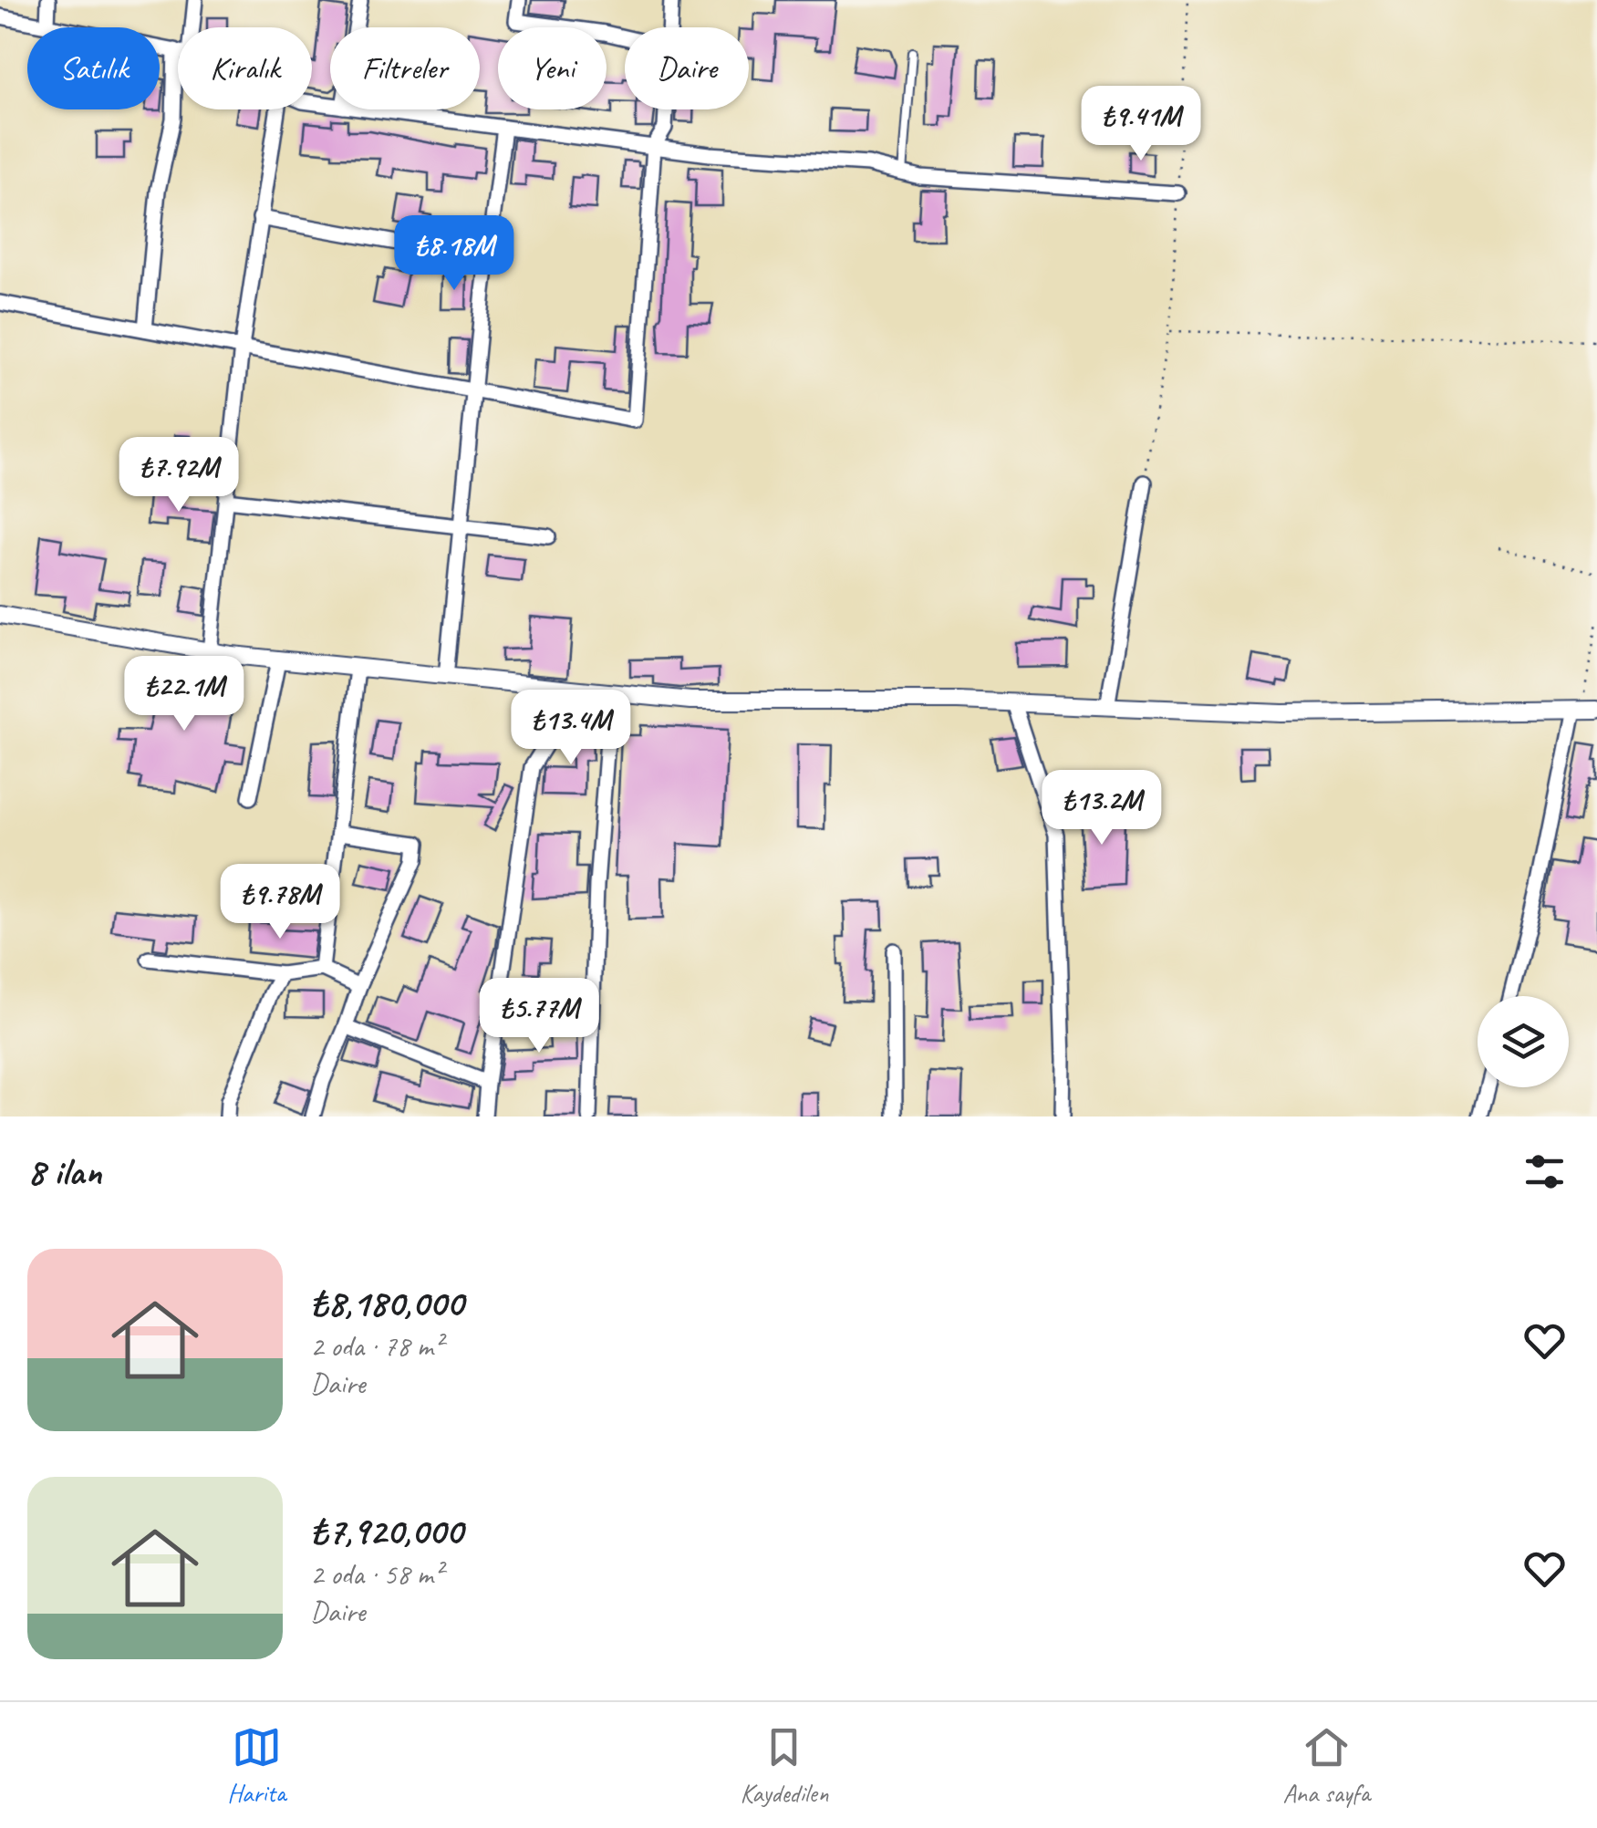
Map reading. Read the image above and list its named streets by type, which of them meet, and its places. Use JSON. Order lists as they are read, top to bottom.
{
  "page": {
    "chip": [
      "Satılık",
      "Kiralık",
      "Filtreler",
      "Yeni",
      "Daire"
    ],
    "price": [
      "₺9.41M",
      "₺8.18M",
      "₺7.92M",
      "₺22.1M",
      "₺13.4M",
      "₺13.2M",
      "₺9.78M",
      "₺5.77M"
    ],
    "heading": "8 ilan",
    "list": [
      {
        "name": "₺8,180,000",
        "note": "2 oda · 78 m² · Daire"
      },
      {
        "name": "₺7,920,000",
        "note": "2 oda · 58 m² · Daire"
      }
    ],
    "tabs": ["Harita", "Kaydedilen", "Ana sayfa"]
  }
}
